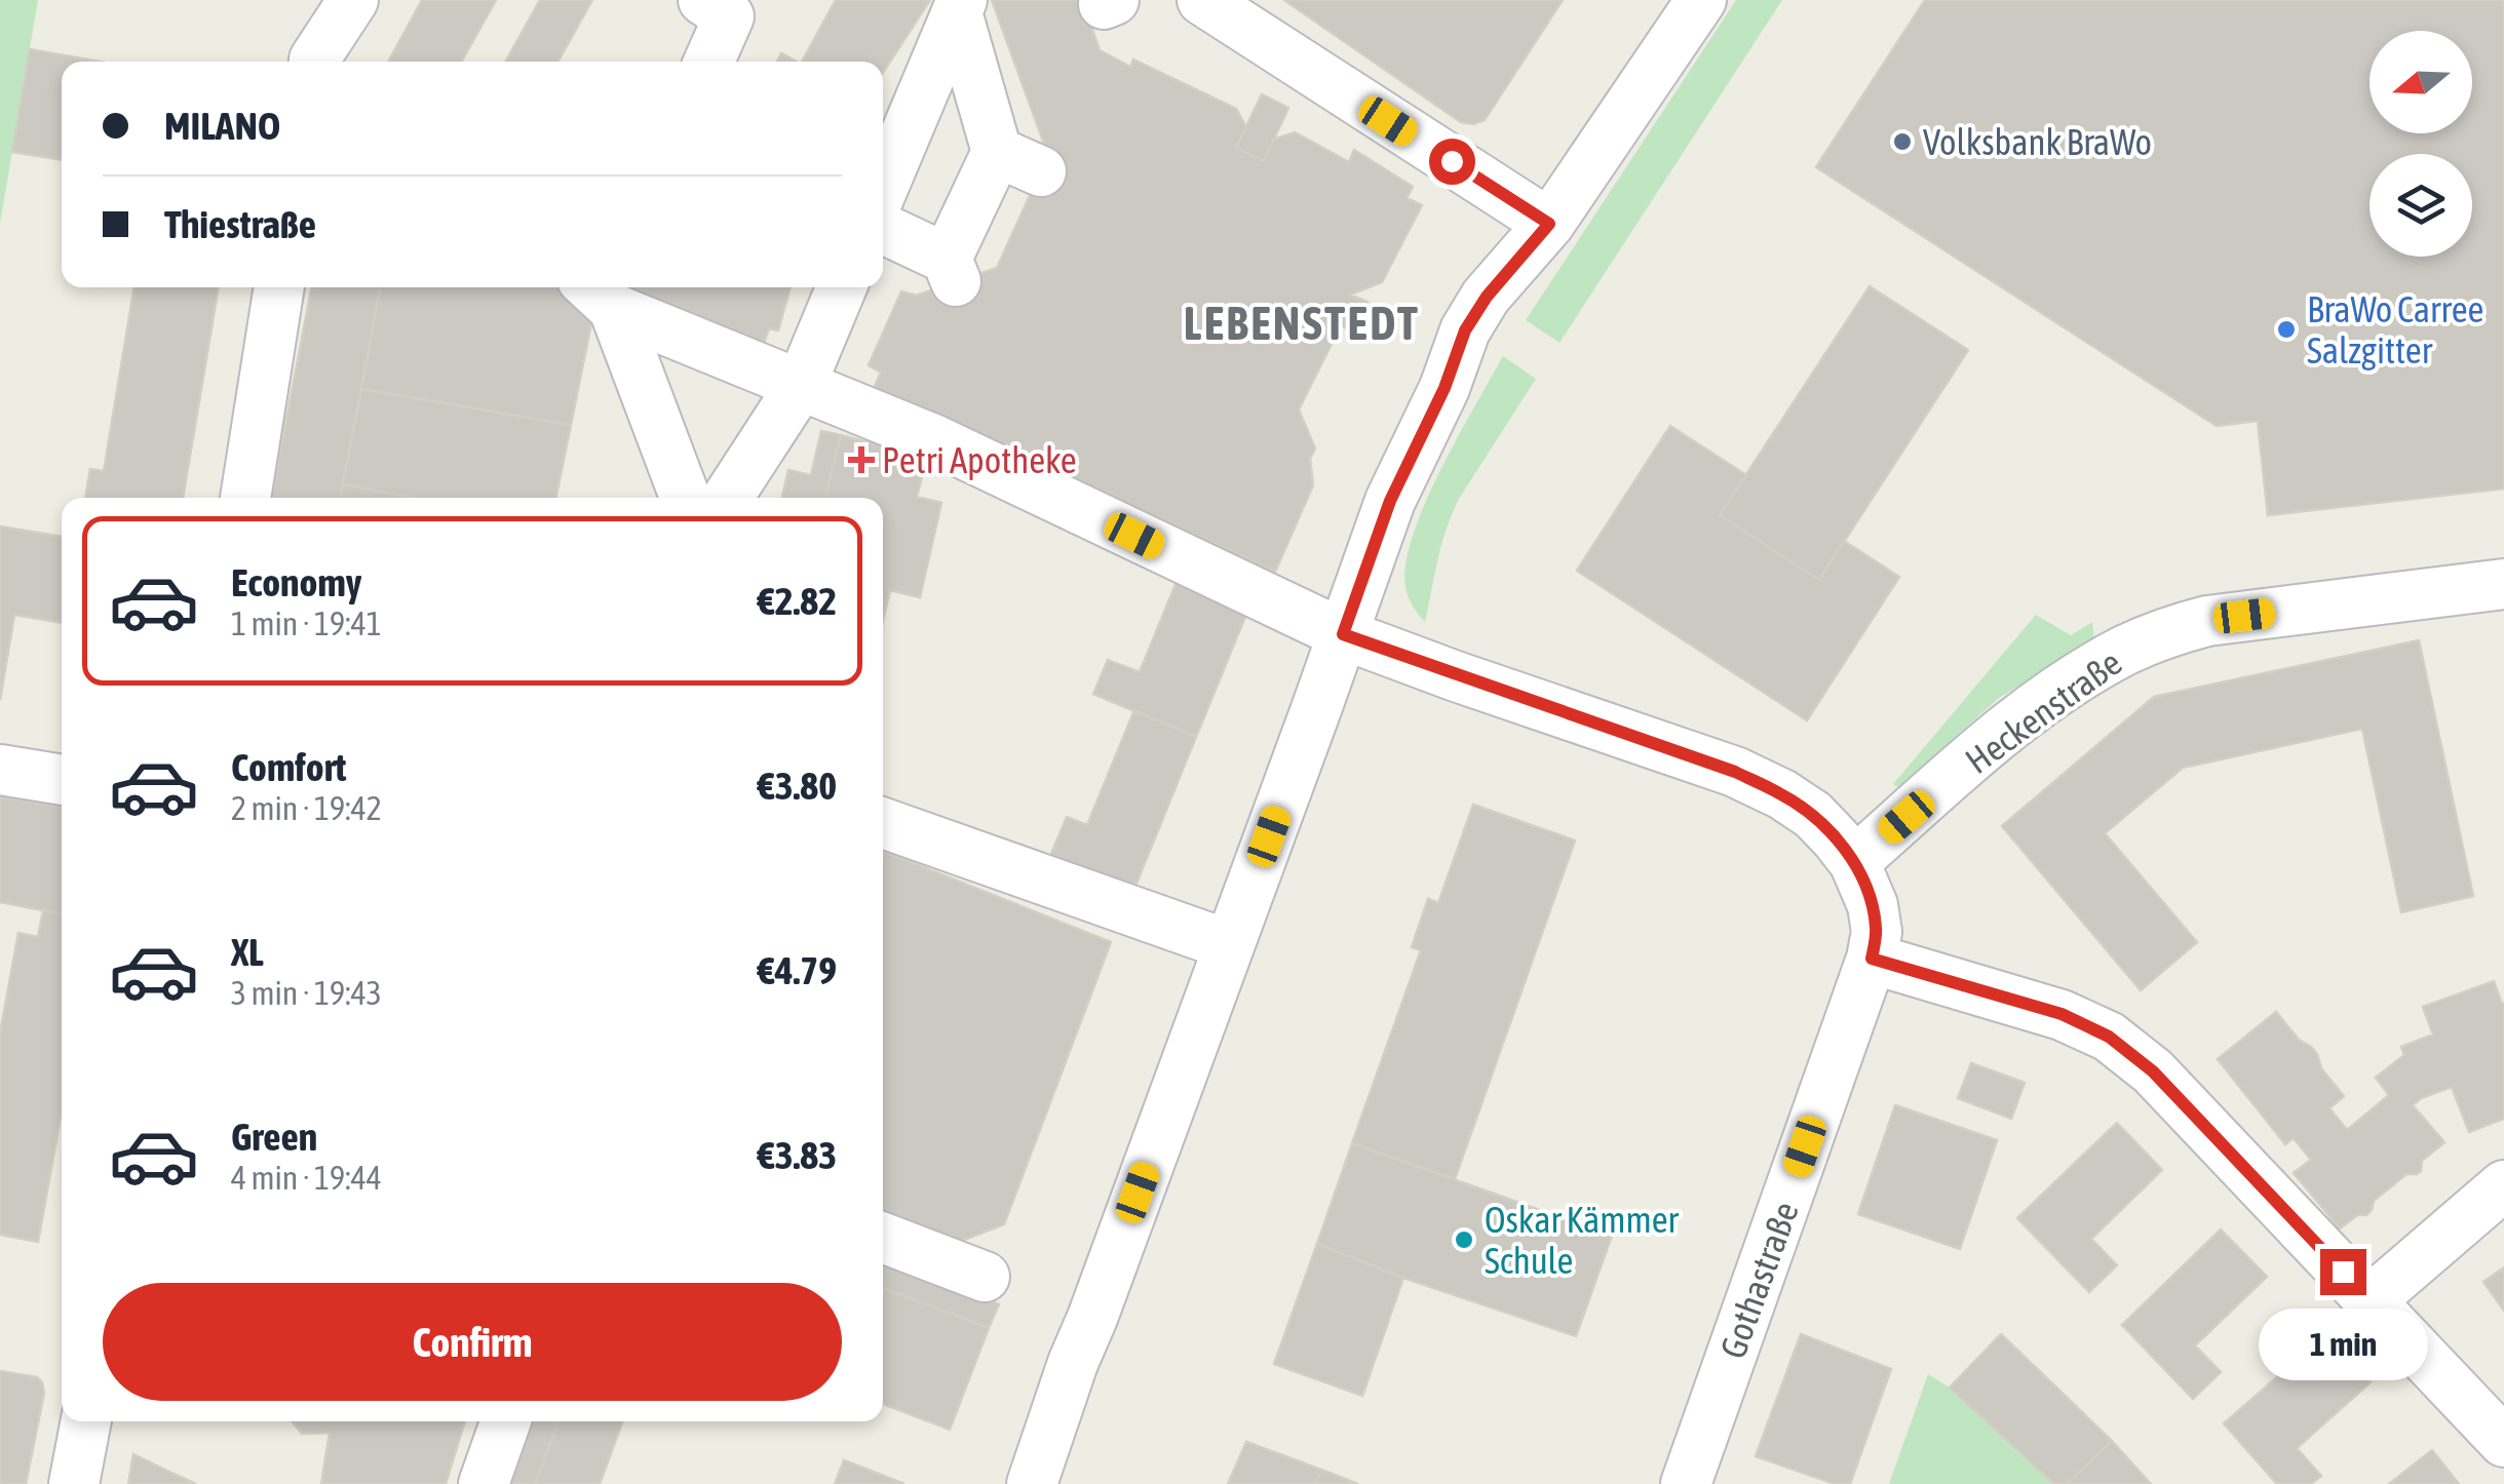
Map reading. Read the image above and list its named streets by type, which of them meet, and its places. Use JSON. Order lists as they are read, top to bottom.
{
  "streets": {
    "street": ["Heckenstraße", "Gothastraße"]
  },
  "crossings": [
    ["Heckenstraße", "Gothastraße"]
  ],
  "districts": ["LEBENSTEDT"],
  "places": {
    "other": ["Volksbank BraWo", "BraWo Carree Salzgitter", "Oskar Kämmer Schule"],
    "health": ["Petri Apotheke"]
  },
  "north": "left",
  "page": {
    "banner": ["MILANO", "Thiestraße"],
    "list": [
      {
        "name": "Economy",
        "note": "1 min · 19:41",
        "value": "€2.82"
      },
      {
        "name": "Comfort",
        "note": "2 min · 19:42",
        "value": "€3.80"
      },
      {
        "name": "XL",
        "note": "3 min · 19:43",
        "value": "€4.79"
      },
      {
        "name": "Green",
        "note": "4 min · 19:44",
        "value": "€3.83"
      }
    ],
    "buttons": "Confirm",
    "bubble": "1 min"
  }
}
